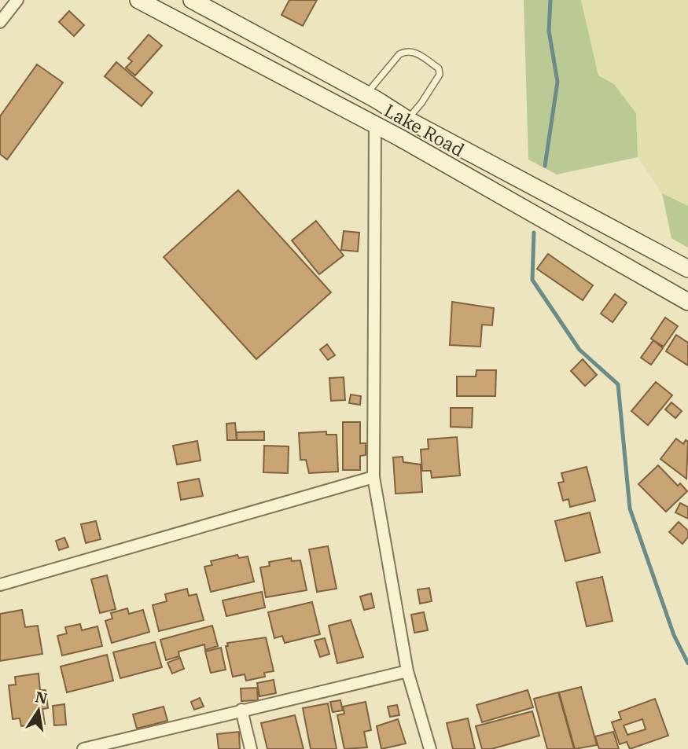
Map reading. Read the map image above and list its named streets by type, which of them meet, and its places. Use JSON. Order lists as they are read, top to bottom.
{
  "streets": {
    "main road": ["Lake Road"]
  },
  "north": "top"
}
